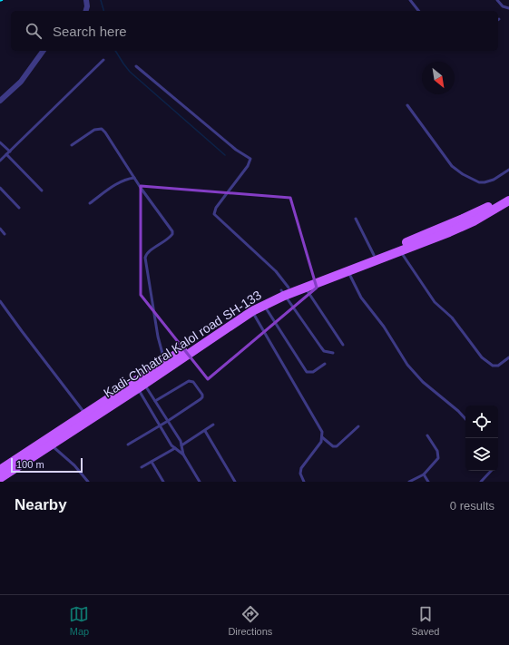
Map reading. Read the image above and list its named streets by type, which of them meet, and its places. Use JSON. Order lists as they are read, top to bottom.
{
  "streets": {
    "main road": ["Kadi-Chhatral Kalol road SH-133"]
  },
  "scale_bar": "100 m",
  "north": "bottom right",
  "page": {
    "search": "Search here",
    "scale": "100 m",
    "heading": ["Nearby", "0 results"],
    "nav": ["Map", "Directions", "Saved"]
  }
}
